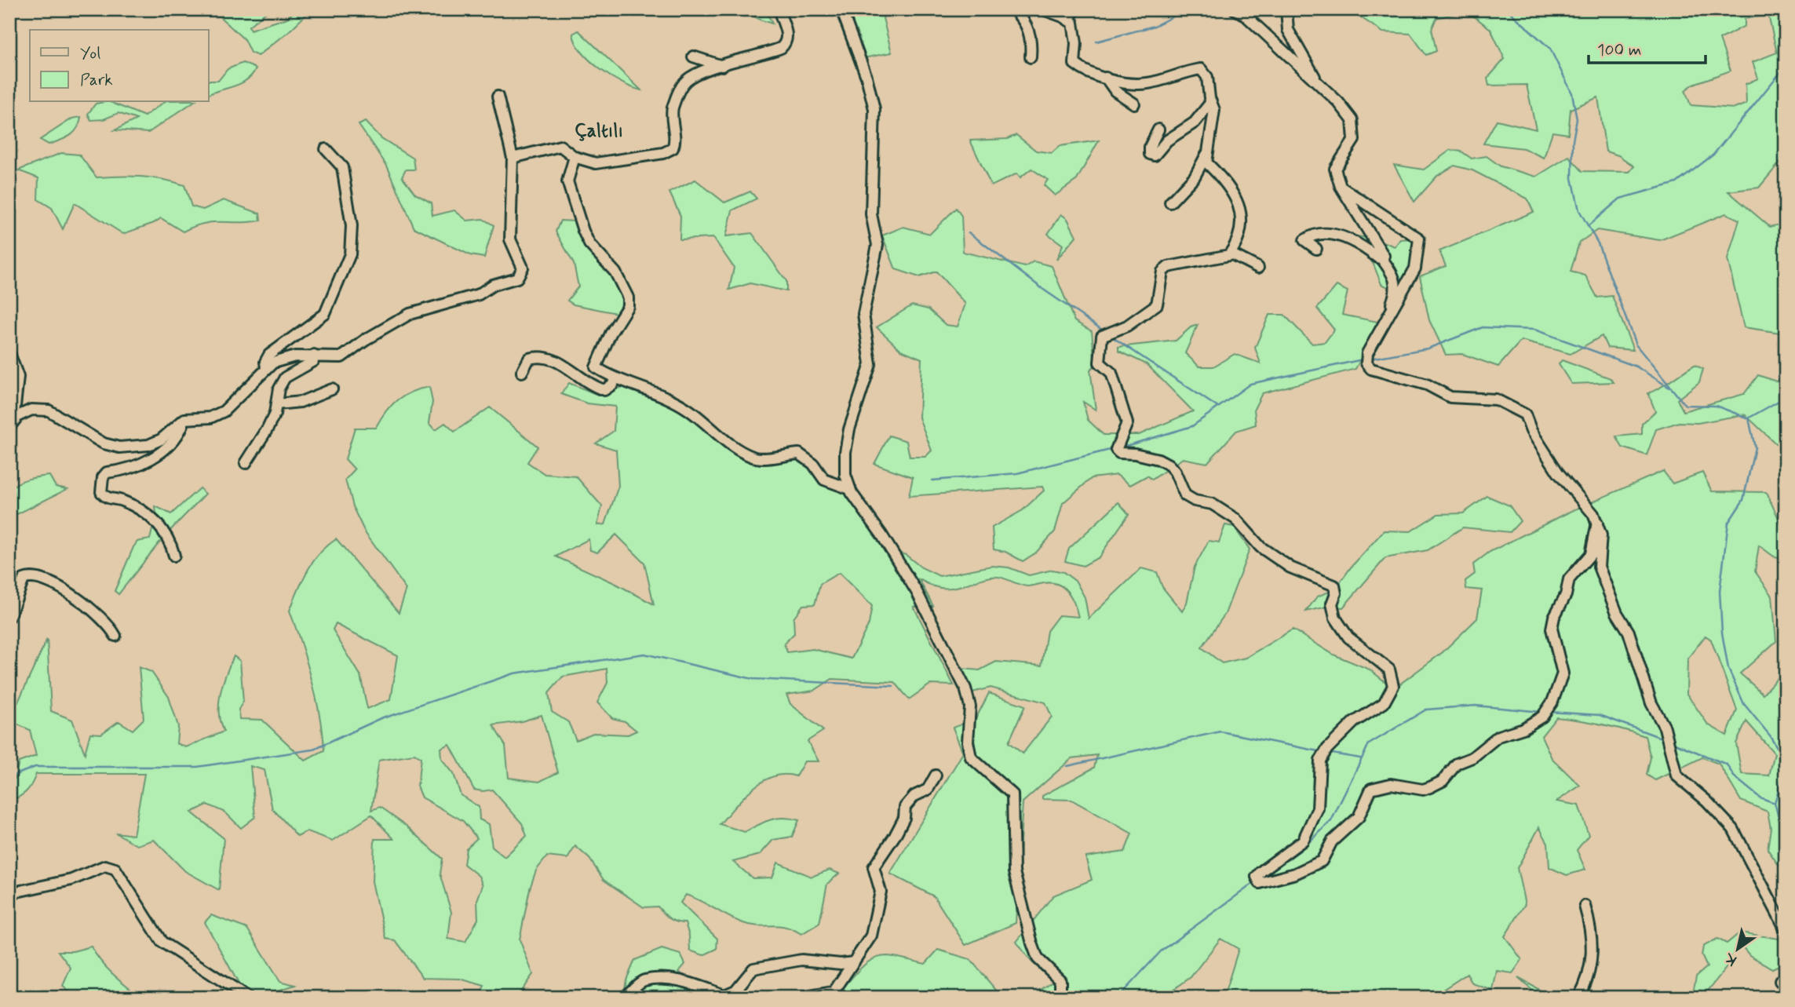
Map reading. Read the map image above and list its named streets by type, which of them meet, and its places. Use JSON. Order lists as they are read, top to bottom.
{
  "districts": ["Çaltılı"],
  "legend": ["Yol", "Park"],
  "scale_bar": "100 m",
  "north": "bottom left"
}
